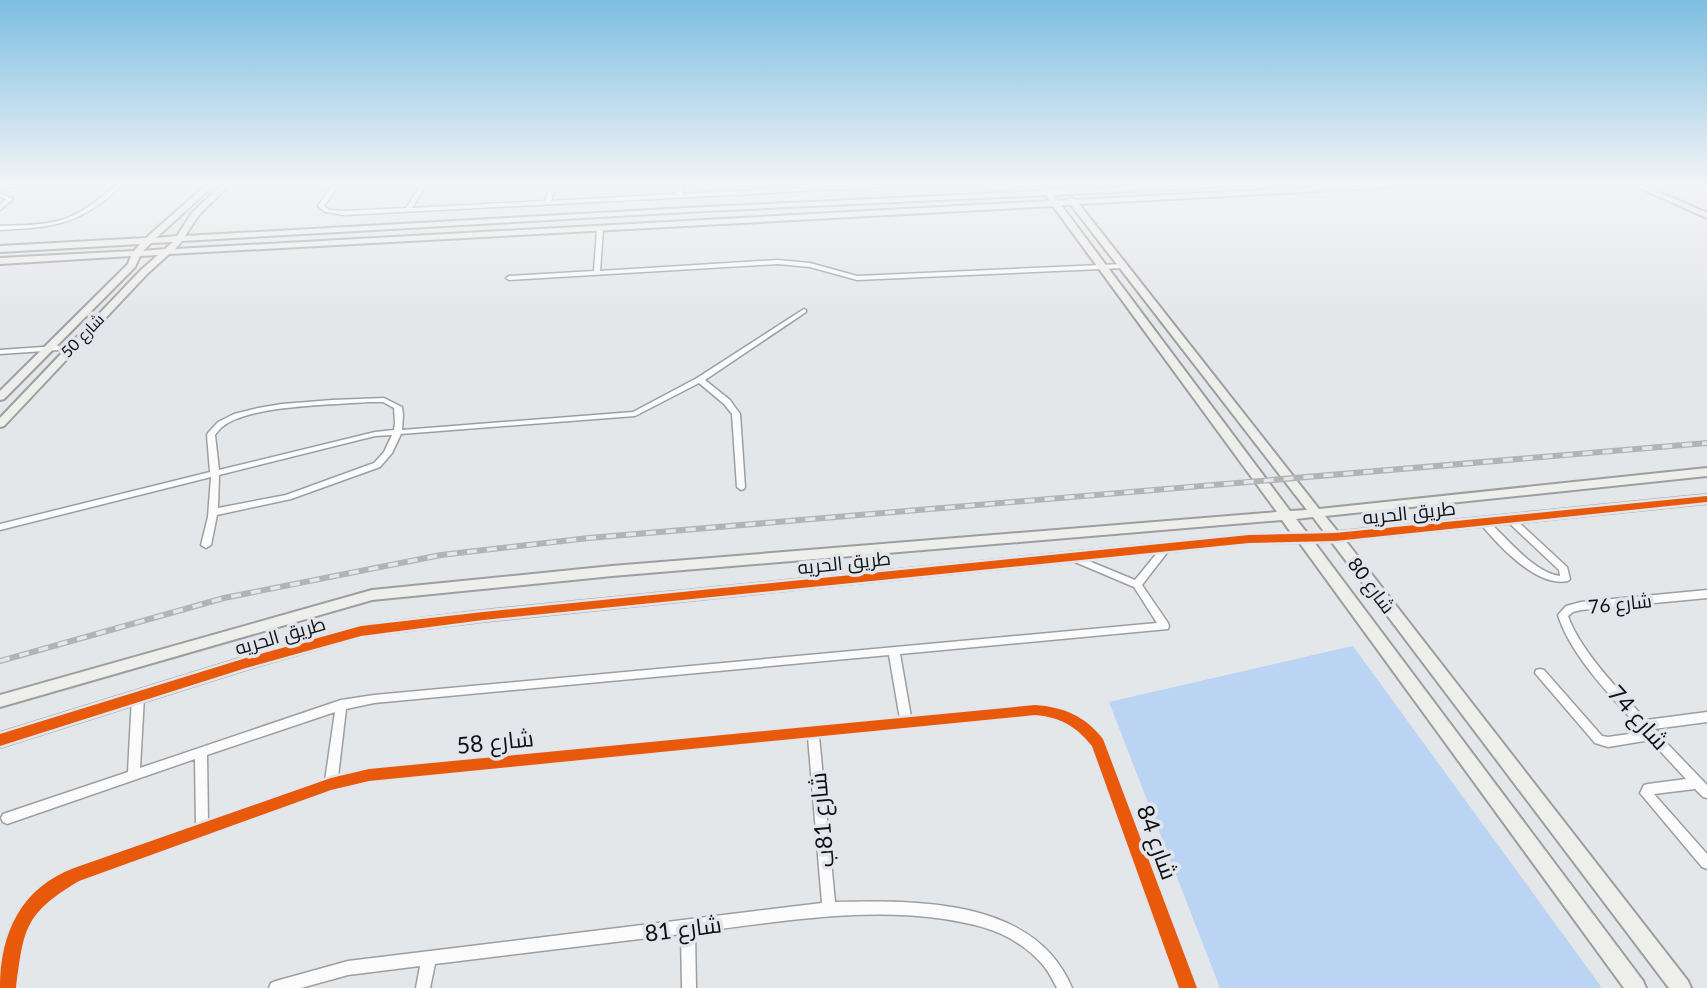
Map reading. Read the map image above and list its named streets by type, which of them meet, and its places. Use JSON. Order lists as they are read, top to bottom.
{
  "streets": {
    "street": [
      "شارع 50",
      "طريق الحريه",
      "شارع 80",
      "شارع 76",
      "شارع 74",
      "شارع 58",
      "شارع 81ب",
      "شارع 84",
      "شارع 81"
    ]
  },
  "crossings": [
    ["طريق الحريه", "شارع 80"],
    ["شارع 76", "شارع 74"],
    ["شارع 58", "شارع 81ب"],
    ["شارع 58", "شارع 84"],
    ["شارع 81ب", "شارع 81"]
  ]
}
